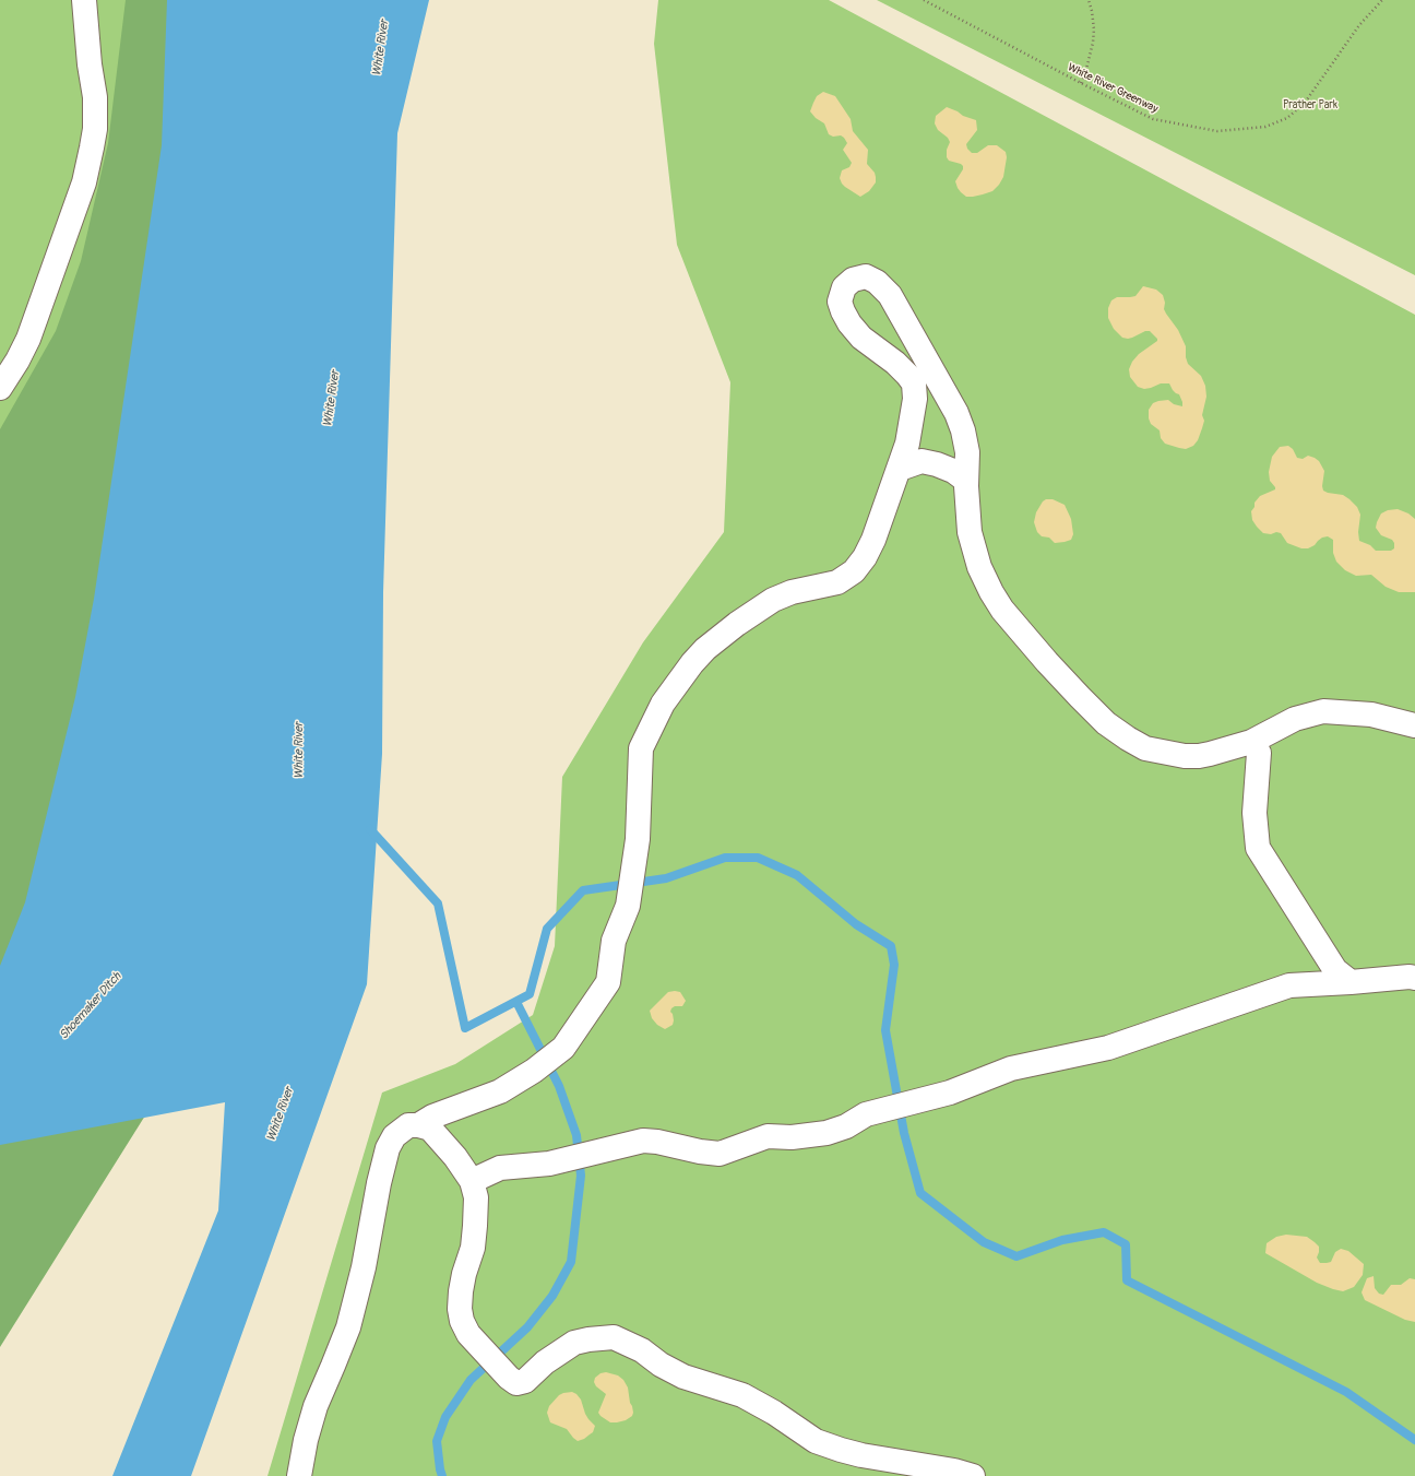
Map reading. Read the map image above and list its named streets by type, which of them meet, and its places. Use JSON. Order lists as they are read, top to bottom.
{
  "streets": {
    "path": ["White River Greenway"]
  },
  "water": ["White River", "Shoemaker Ditch"],
  "parks": ["Prather Park"]
}
